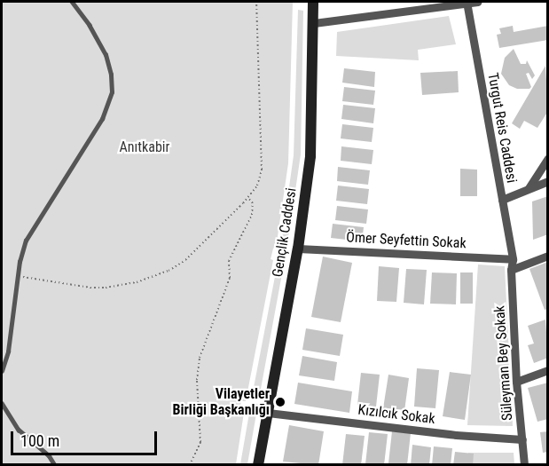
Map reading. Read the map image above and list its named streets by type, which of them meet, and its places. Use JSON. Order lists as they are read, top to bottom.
{
  "streets": {
    "main road": ["Gençlik Caddesi"],
    "street": [
      "Turgut Reis Caddesi",
      "Ömer Seyfettin Sokak",
      "Süleyman Bey Sokak",
      "Kızılcık Sokak"
    ]
  },
  "crossings": [
    ["Turgut Reis Caddesi", "Ömer Seyfettin Sokak"],
    ["Turgut Reis Caddesi", "Süleyman Bey Sokak"],
    ["Gençlik Caddesi", "Ömer Seyfettin Sokak"],
    ["Gençlik Caddesi", "Kızılcık Sokak"],
    ["Ömer Seyfettin Sokak", "Süleyman Bey Sokak"],
    ["Süleyman Bey Sokak", "Kızılcık Sokak"]
  ],
  "parks": ["Anıtkabir"],
  "places": ["Vilayetler Birliği Başkanlığı"],
  "scale_bar": "100 m"
}
